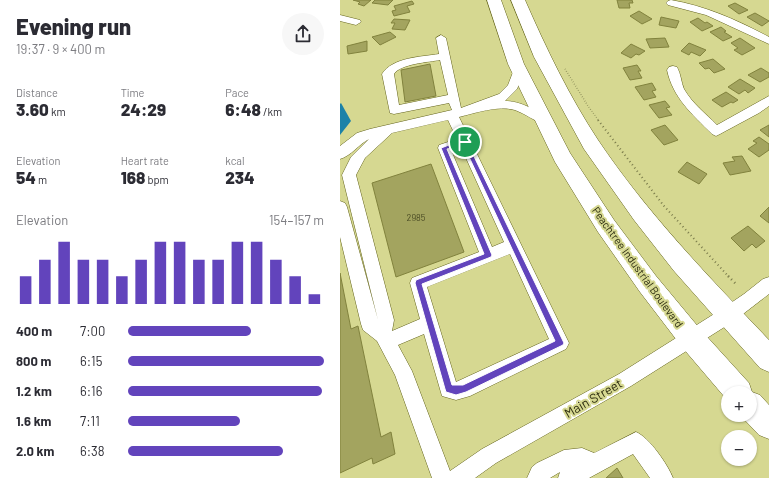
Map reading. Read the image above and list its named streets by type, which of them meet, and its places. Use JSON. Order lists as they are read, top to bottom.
{
  "streets": {
    "highway": ["Peachtree Industrial Boulevard"],
    "street": ["Main Street"]
  },
  "crossings": [
    ["Peachtree Industrial Boulevard", "Main Street"]
  ],
  "house_numbers": ["2985"],
  "page": {
    "heading": ["Evening run", "19:37 · 9 × 400 m"],
    "stats": [
      ["Distance", "3.60 km"],
      ["Time", "24:29"],
      ["Pace", "6:48 /km"],
      ["Elevation", "54 m"],
      ["Heart rate", "168 bpm"],
      ["kcal", "234"]
    ],
    "chart": ["Elevation", "154–157 m"],
    "list": [
      {
        "name": "400 m",
        "note": "7:00"
      },
      {
        "name": "800 m",
        "note": "6:15"
      },
      {
        "name": "1.2 km",
        "note": "6:16"
      },
      {
        "name": "1.6 km",
        "note": "7:11"
      },
      {
        "name": "2.0 km",
        "note": "6:38"
      }
    ],
    "map_buttons": ["+", "−"]
  }
}
